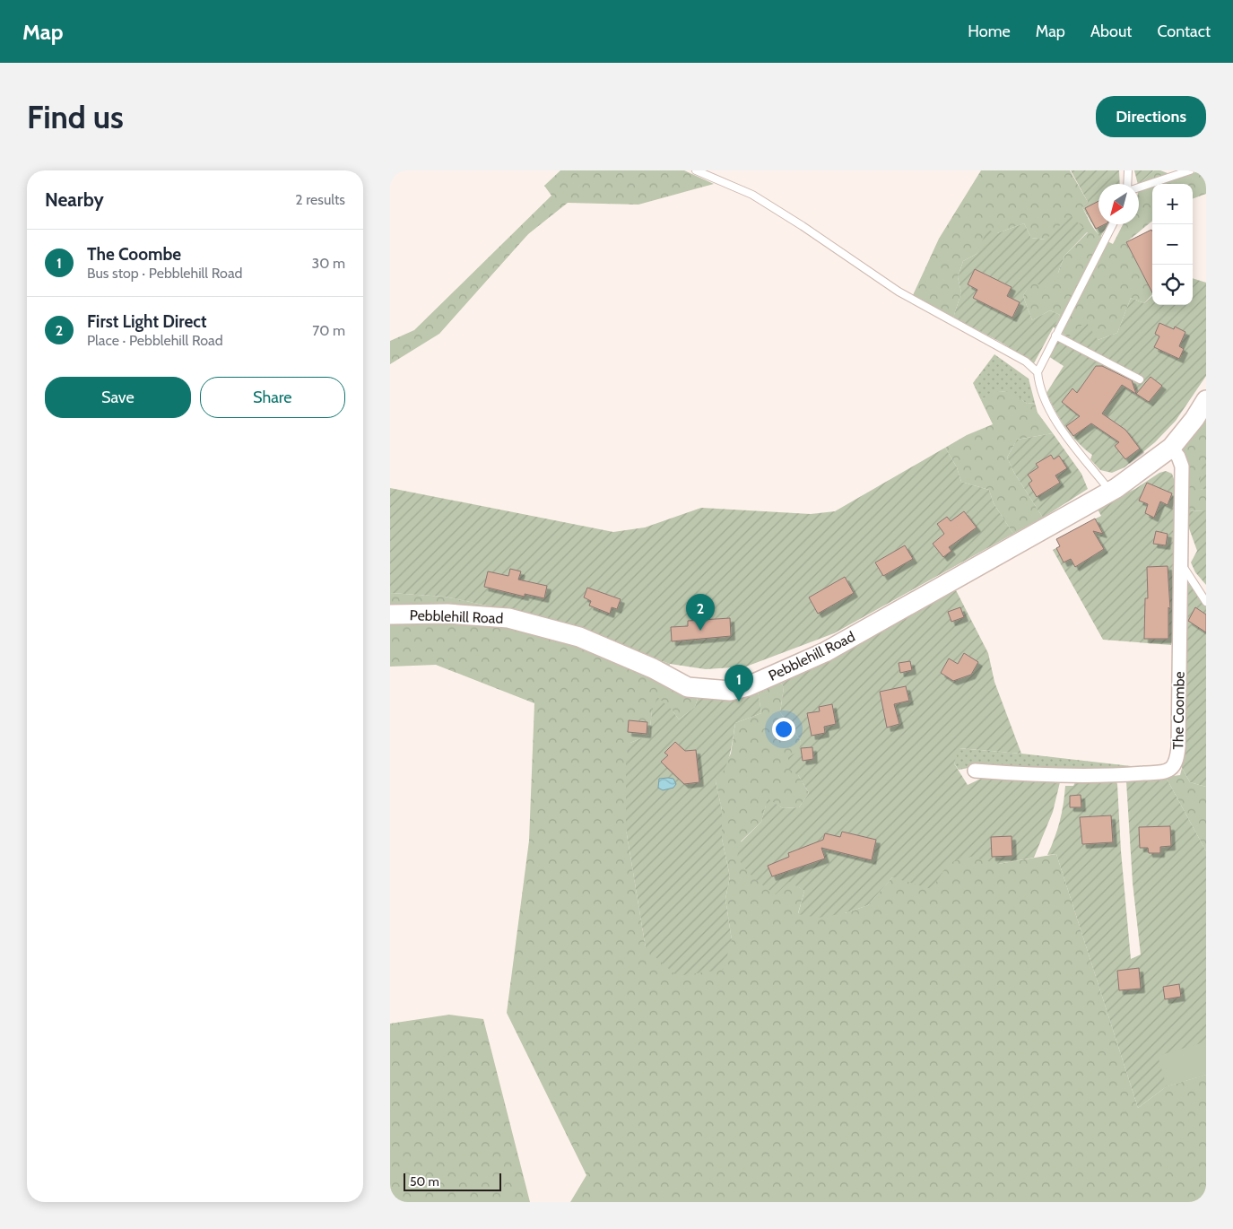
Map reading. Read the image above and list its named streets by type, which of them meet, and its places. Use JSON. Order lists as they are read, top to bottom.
{
  "streets": {
    "main road": ["Pebblehill Road"],
    "street": ["The Coombe"]
  },
  "crossings": [
    ["Pebblehill Road", "The Coombe"]
  ],
  "scale_bar": "50 m",
  "north": "bottom left",
  "page": {
    "header": "Map",
    "nav": [
      "Home",
      "Map",
      "About",
      "Contact"
    ],
    "buttons": [
      "Directions",
      ["Save", "Share"]
    ],
    "title": "Find us",
    "heading": ["Nearby", "2 results"],
    "map_buttons": ["+", "−"],
    "list": [
      {
        "mark": "1",
        "name": "The Coombe",
        "note": "Bus stop · Pebblehill Road",
        "value": "30 m"
      },
      {
        "mark": "2",
        "name": "First Light Direct",
        "note": "Place · Pebblehill Road",
        "value": "70 m"
      }
    ],
    "pins": ["2", "1"],
    "scale": "50 m"
  }
}
